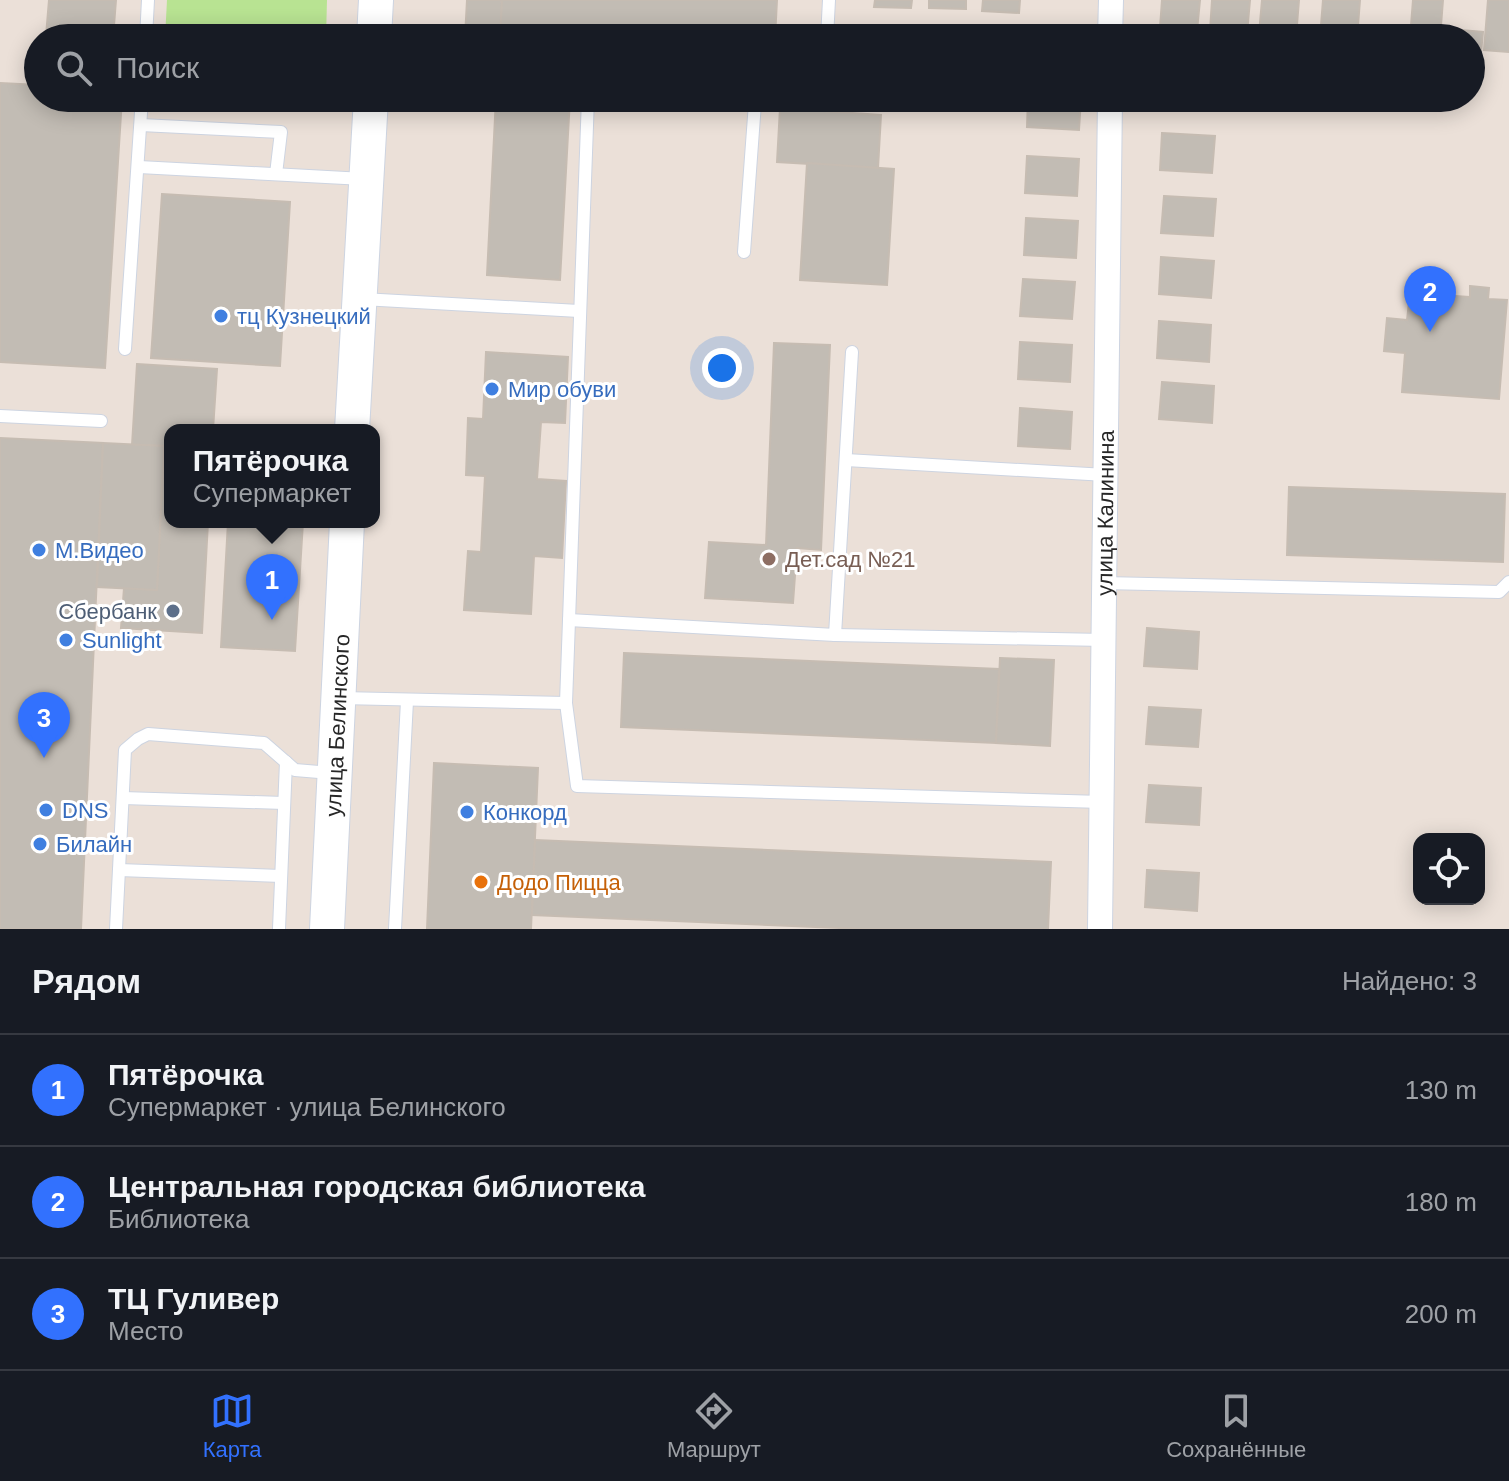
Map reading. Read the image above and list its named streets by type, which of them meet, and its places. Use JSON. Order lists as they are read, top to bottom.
{
  "streets": {
    "street": ["улица Калинина", "улица Белинского"]
  },
  "places": [
    "тц Кузнецкий",
    "Мир обуви",
    "М.Видео",
    "Дет.сад №21",
    "Сбербанк",
    "Sunlight",
    "DNS",
    "Конкорд",
    "Билайн",
    "Додо Пицца"
  ],
  "page": {
    "search": "Поиск",
    "pins": ["2", "1", "3"],
    "popup": ["Пятёрочка", "Супермаркет"],
    "heading": ["Рядом", "Найдено: 3"],
    "list": [
      {
        "mark": "1",
        "name": "Пятёрочка",
        "note": "Супермаркет · улица Белинского",
        "value": "130 m"
      },
      {
        "mark": "2",
        "name": "Центральная городская библиотека",
        "note": "Библиотека",
        "value": "180 m"
      },
      {
        "mark": "3",
        "name": "ТЦ Гуливер",
        "note": "Место",
        "value": "200 m"
      }
    ],
    "nav": ["Карта", "Маршрут", "Сохранённые"]
  }
}
